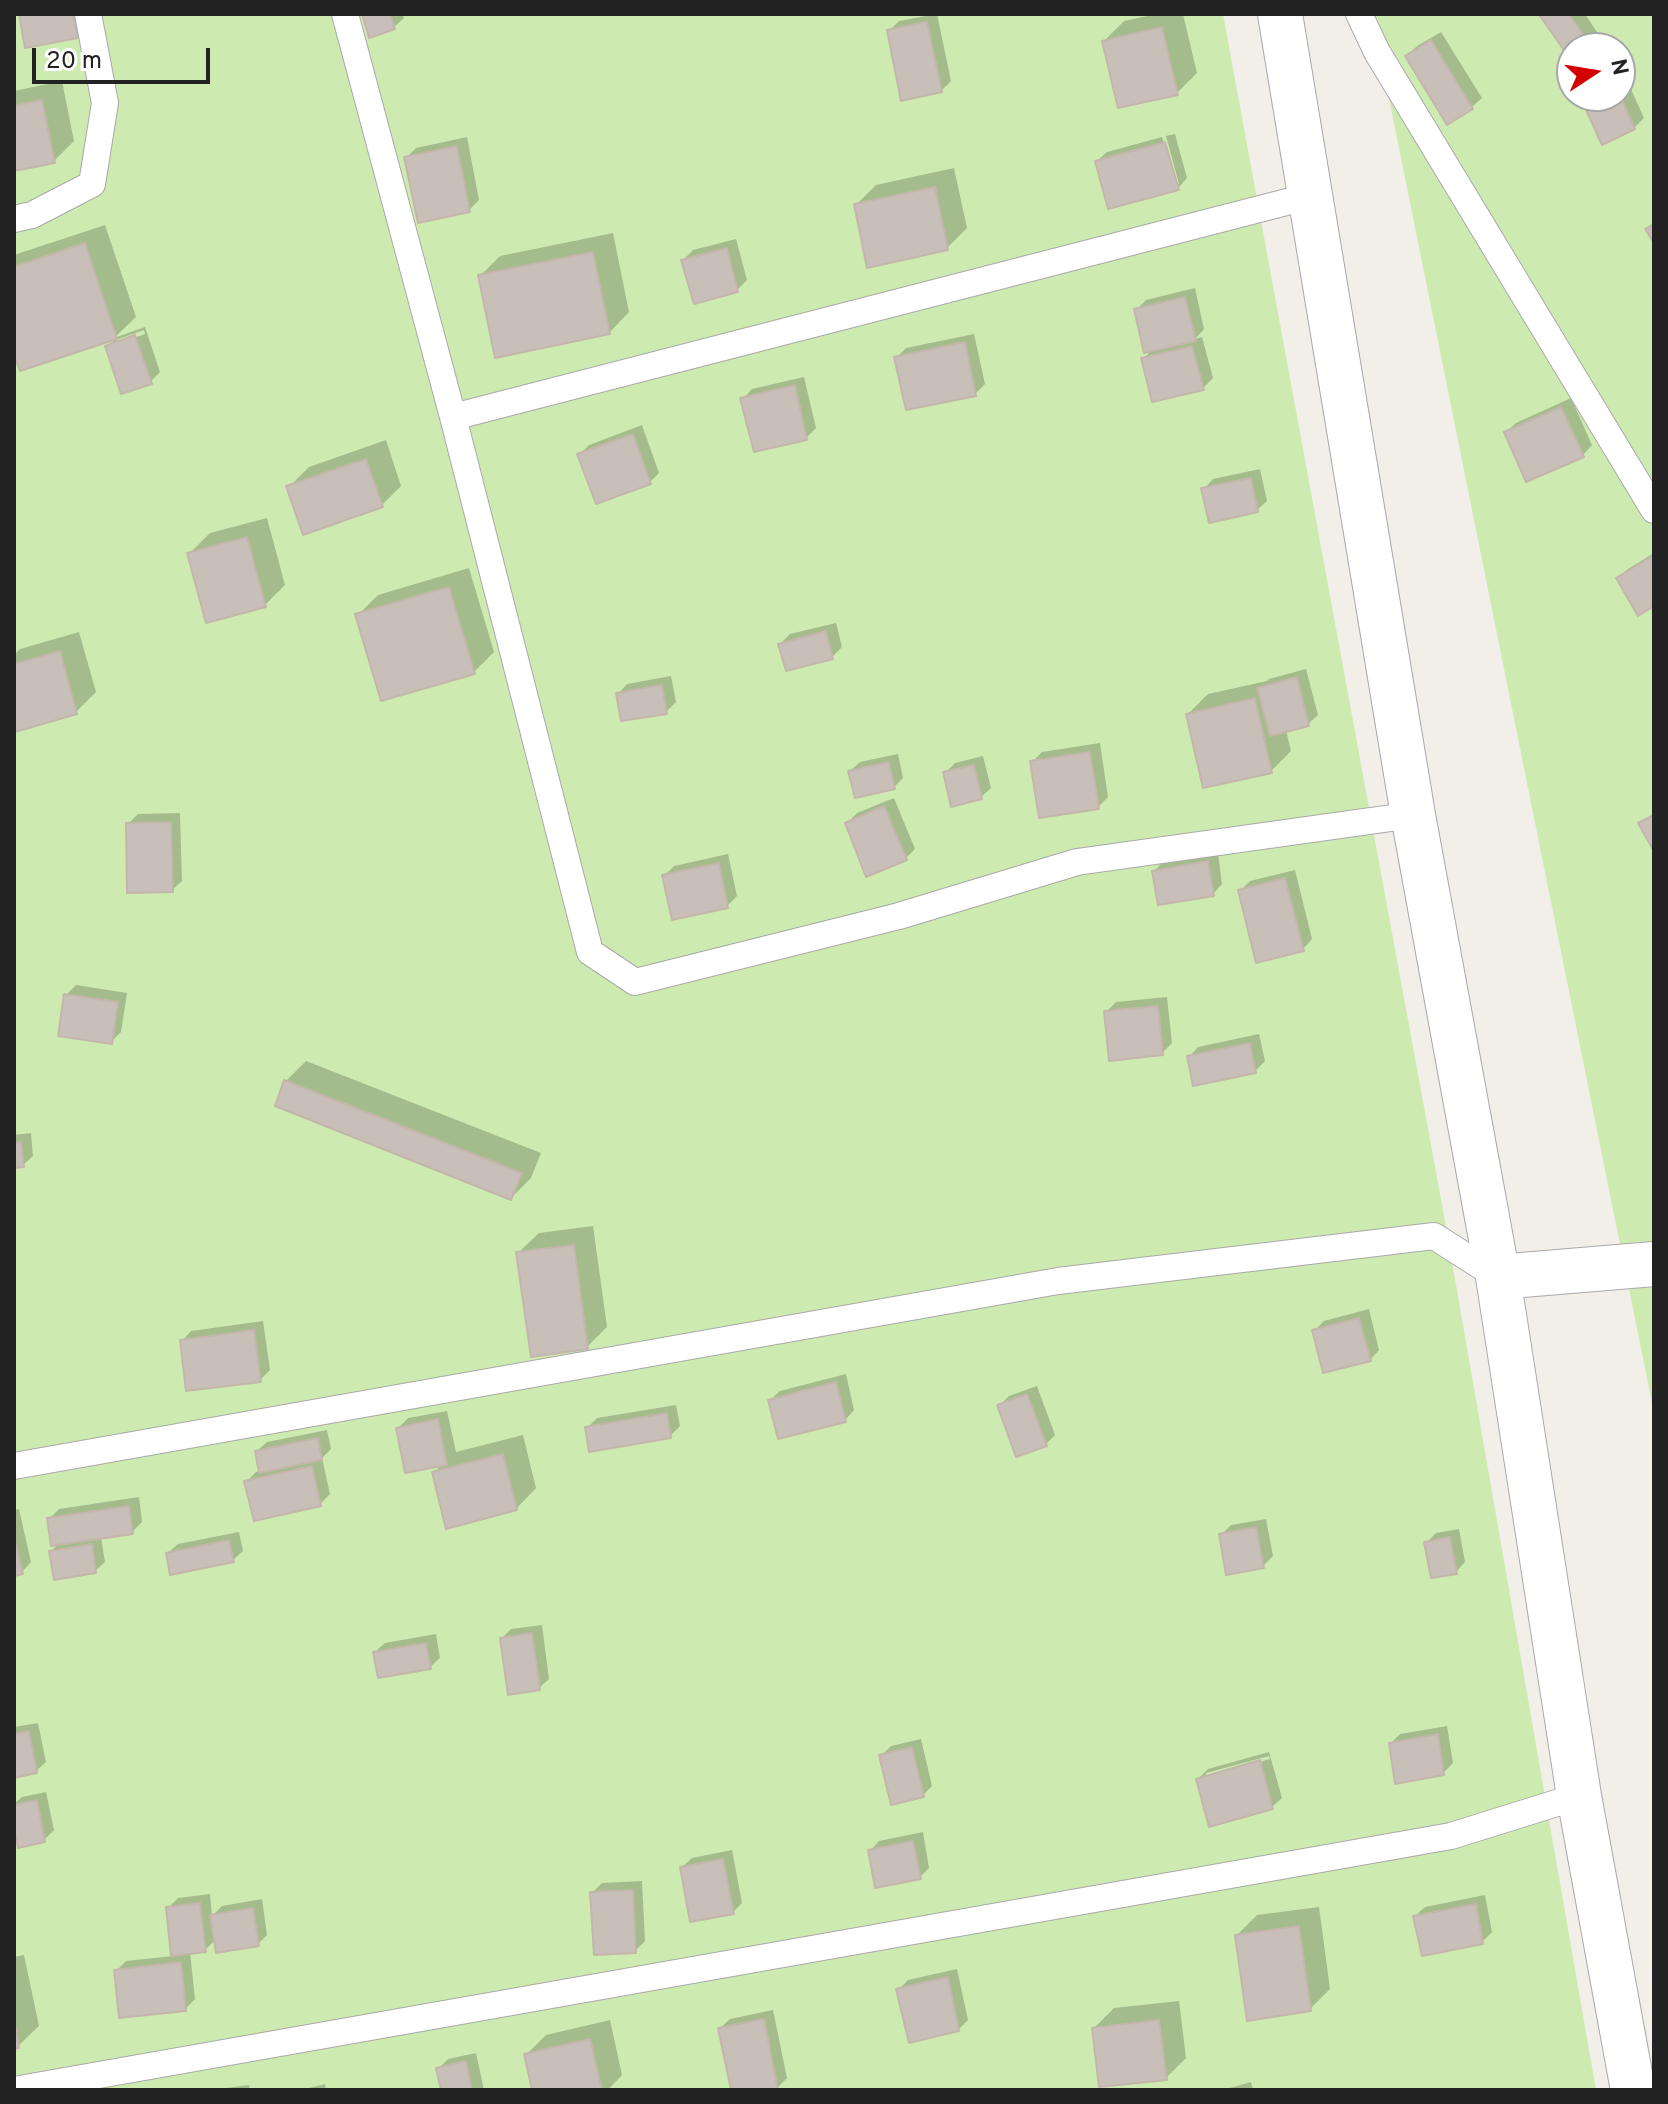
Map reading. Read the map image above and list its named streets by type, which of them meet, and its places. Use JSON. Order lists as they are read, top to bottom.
{
  "scale_bar": "20 m",
  "north": "right"
}
